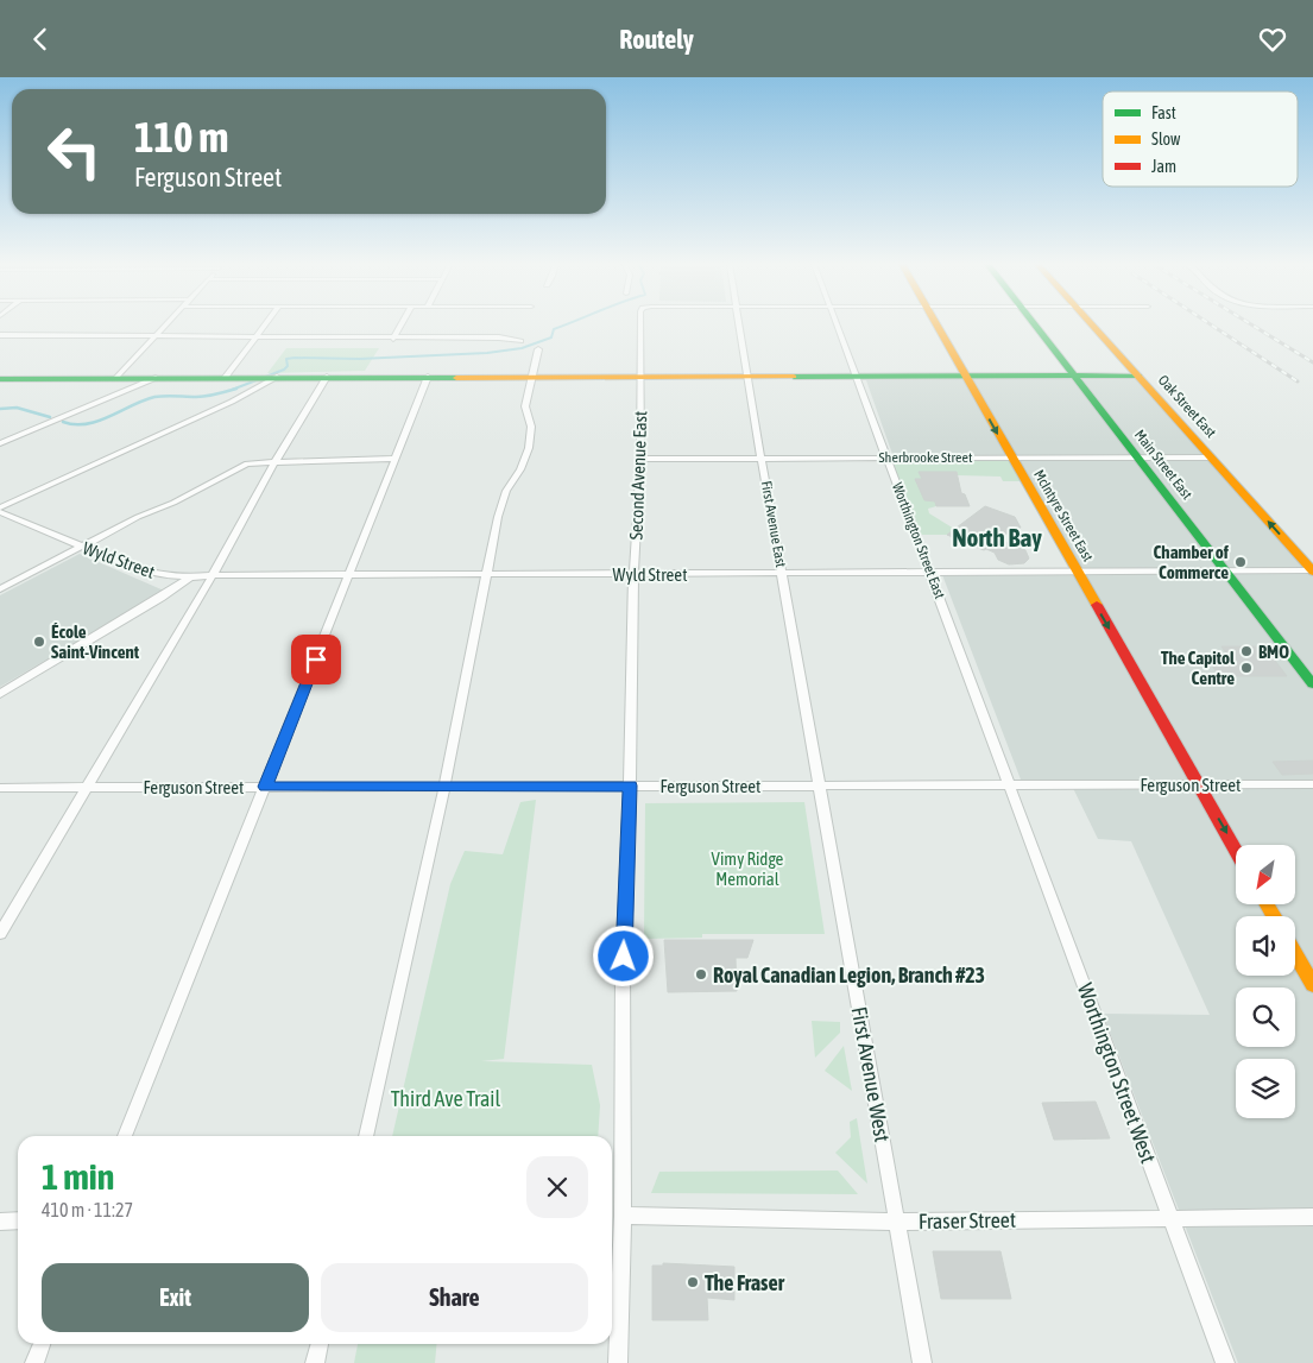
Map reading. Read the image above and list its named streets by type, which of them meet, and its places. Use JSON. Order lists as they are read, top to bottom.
{
  "streets": {
    "main road": ["Oak Street East", "Main Street East", "McIntyre Street East"],
    "street": [
      "Sherbrooke Street",
      "Second Avenue East",
      "First Avenue East",
      "Worthington Street East",
      "Wyld Street",
      "Ferguson Street",
      "Worthington Street West",
      "First Avenue West",
      "Fraser Street"
    ]
  },
  "crossings": [
    ["Oak Street East", "Sherbrooke Street"],
    ["Oak Street East", "Wyld Street"],
    ["Sherbrooke Street", "Main Street East"],
    ["Sherbrooke Street", "Second Avenue East"],
    ["Sherbrooke Street", "McIntyre Street East"],
    ["Sherbrooke Street", "First Avenue East"],
    ["Sherbrooke Street", "Worthington Street East"],
    ["Main Street East", "Wyld Street"],
    ["Second Avenue East", "Wyld Street"],
    ["Second Avenue East", "Ferguson Street"],
    ["Second Avenue East", "Fraser Street"],
    ["McIntyre Street East", "Wyld Street"],
    ["McIntyre Street East", "Ferguson Street"],
    ["First Avenue East", "Wyld Street"],
    ["First Avenue East", "Ferguson Street"],
    ["First Avenue East", "First Avenue West"],
    ["Worthington Street East", "Wyld Street"],
    ["Worthington Street East", "Ferguson Street"],
    ["Worthington Street East", "Worthington Street West"],
    ["Ferguson Street", "Worthington Street West"],
    ["Ferguson Street", "First Avenue West"],
    ["Worthington Street West", "Fraser Street"],
    ["First Avenue West", "Fraser Street"]
  ],
  "one_way": ["Oak Street East", "McIntyre Street East"],
  "districts": ["North Bay"],
  "parks": ["Vimy Ridge Memorial", "Third Ave Trail"],
  "places": [
    "Chamber of Commerce",
    "École Saint-Vincent",
    "BMO",
    "The Capitol Centre",
    "Royal Canadian Legion, Branch #23",
    "The Fraser"
  ],
  "legend": ["Fast", "Slow", "Jam"],
  "north": "bottom left",
  "page": {
    "header": "Routely",
    "turn": ["110 m", "Ferguson Street"],
    "heading": ["1 min", "410 m · 11:27"],
    "buttons": ["Exit", "Share"]
  }
}
